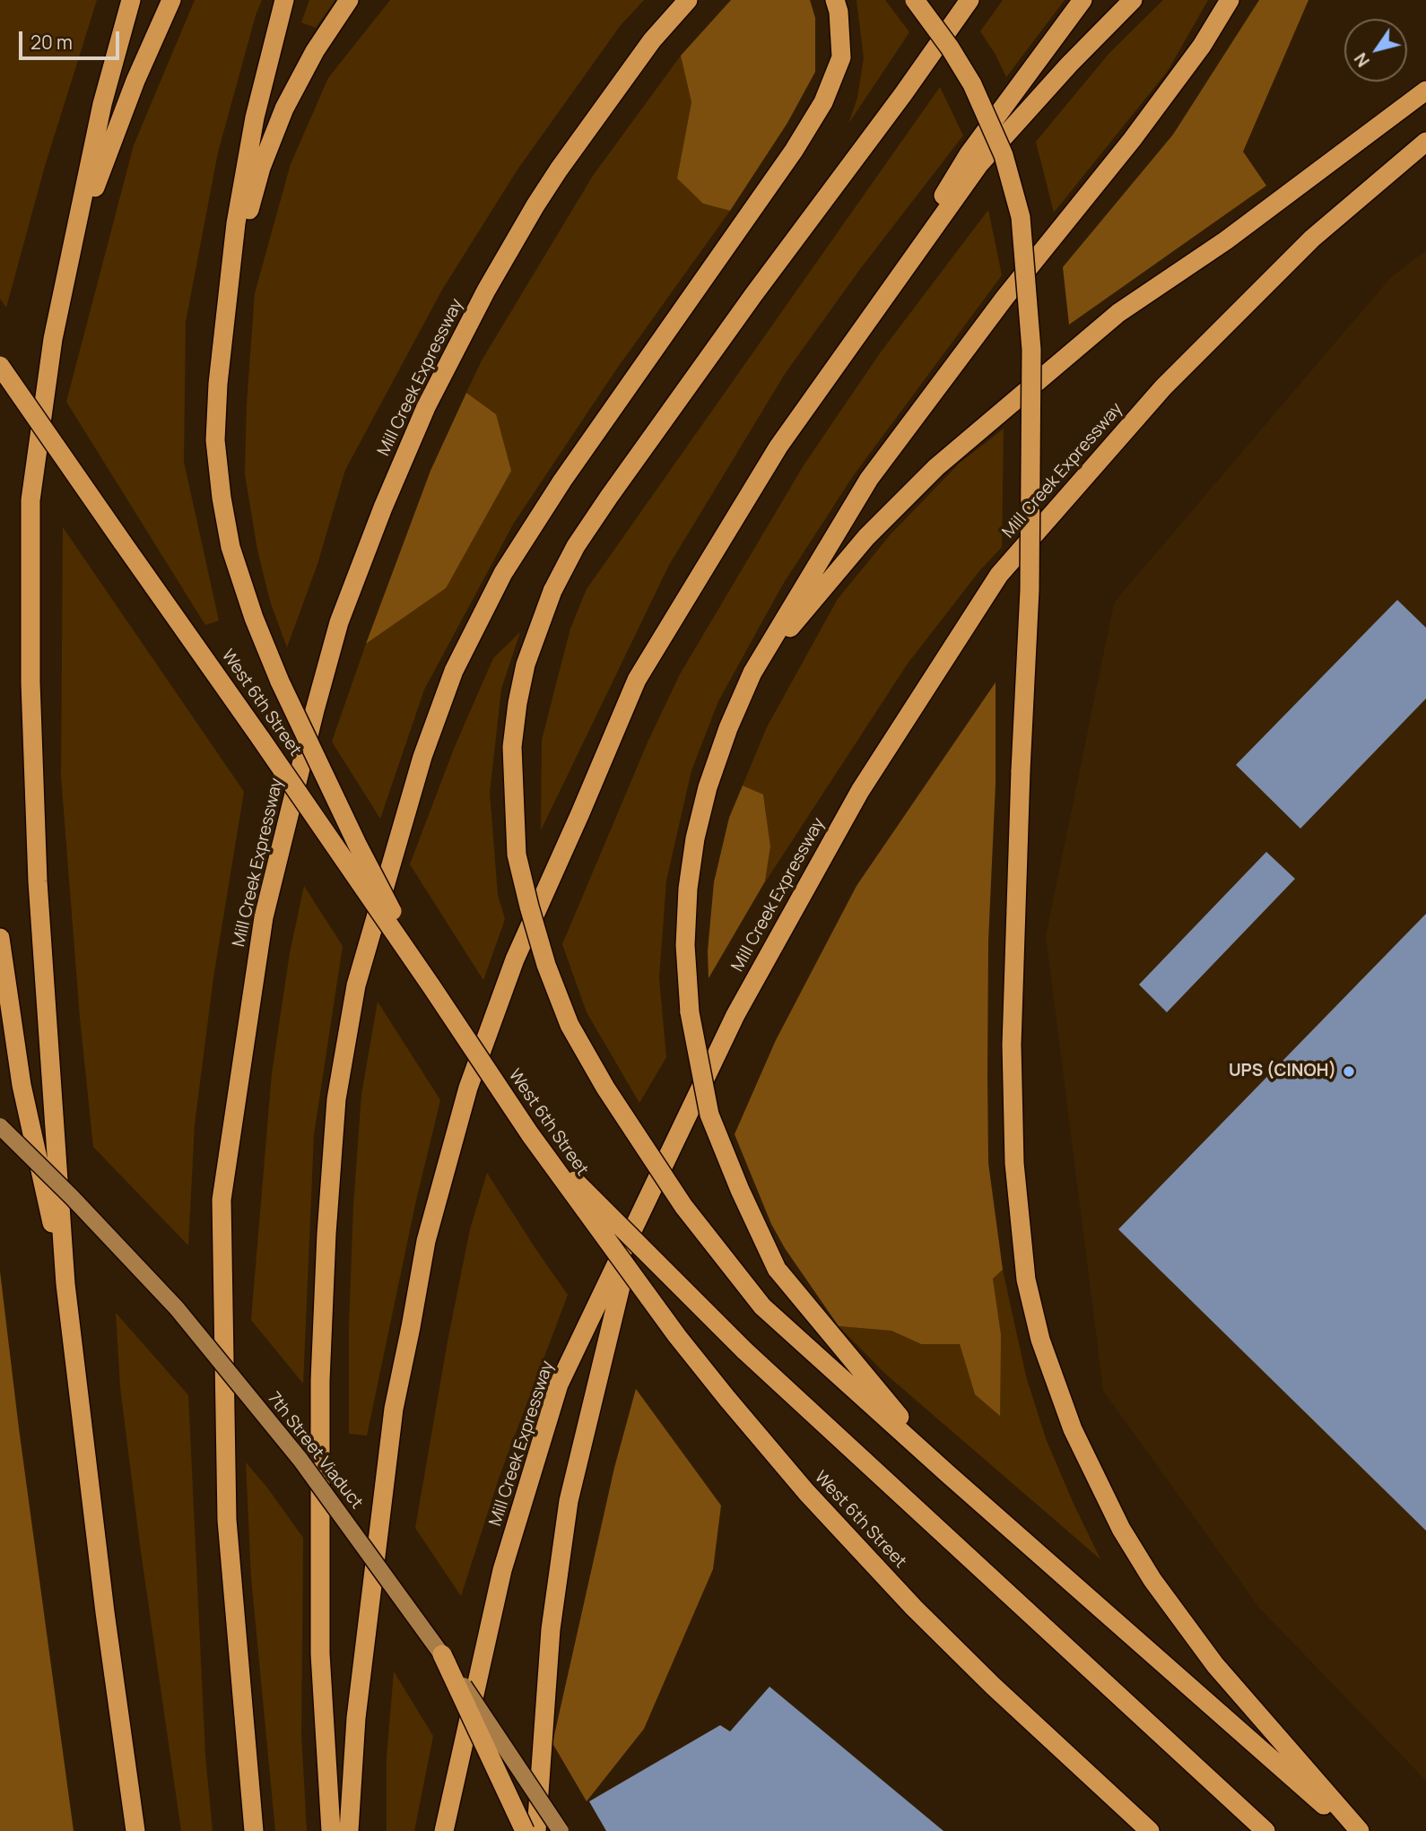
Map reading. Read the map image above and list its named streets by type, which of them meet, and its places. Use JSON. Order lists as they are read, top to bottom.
{
  "streets": {
    "highway": ["Mill Creek Expressway", "West 6th Street"],
    "main road": ["7th Street Viaduct"]
  },
  "places": ["UPS (CINOH)"],
  "scale_bar": "20 m",
  "north": "bottom left"
}
